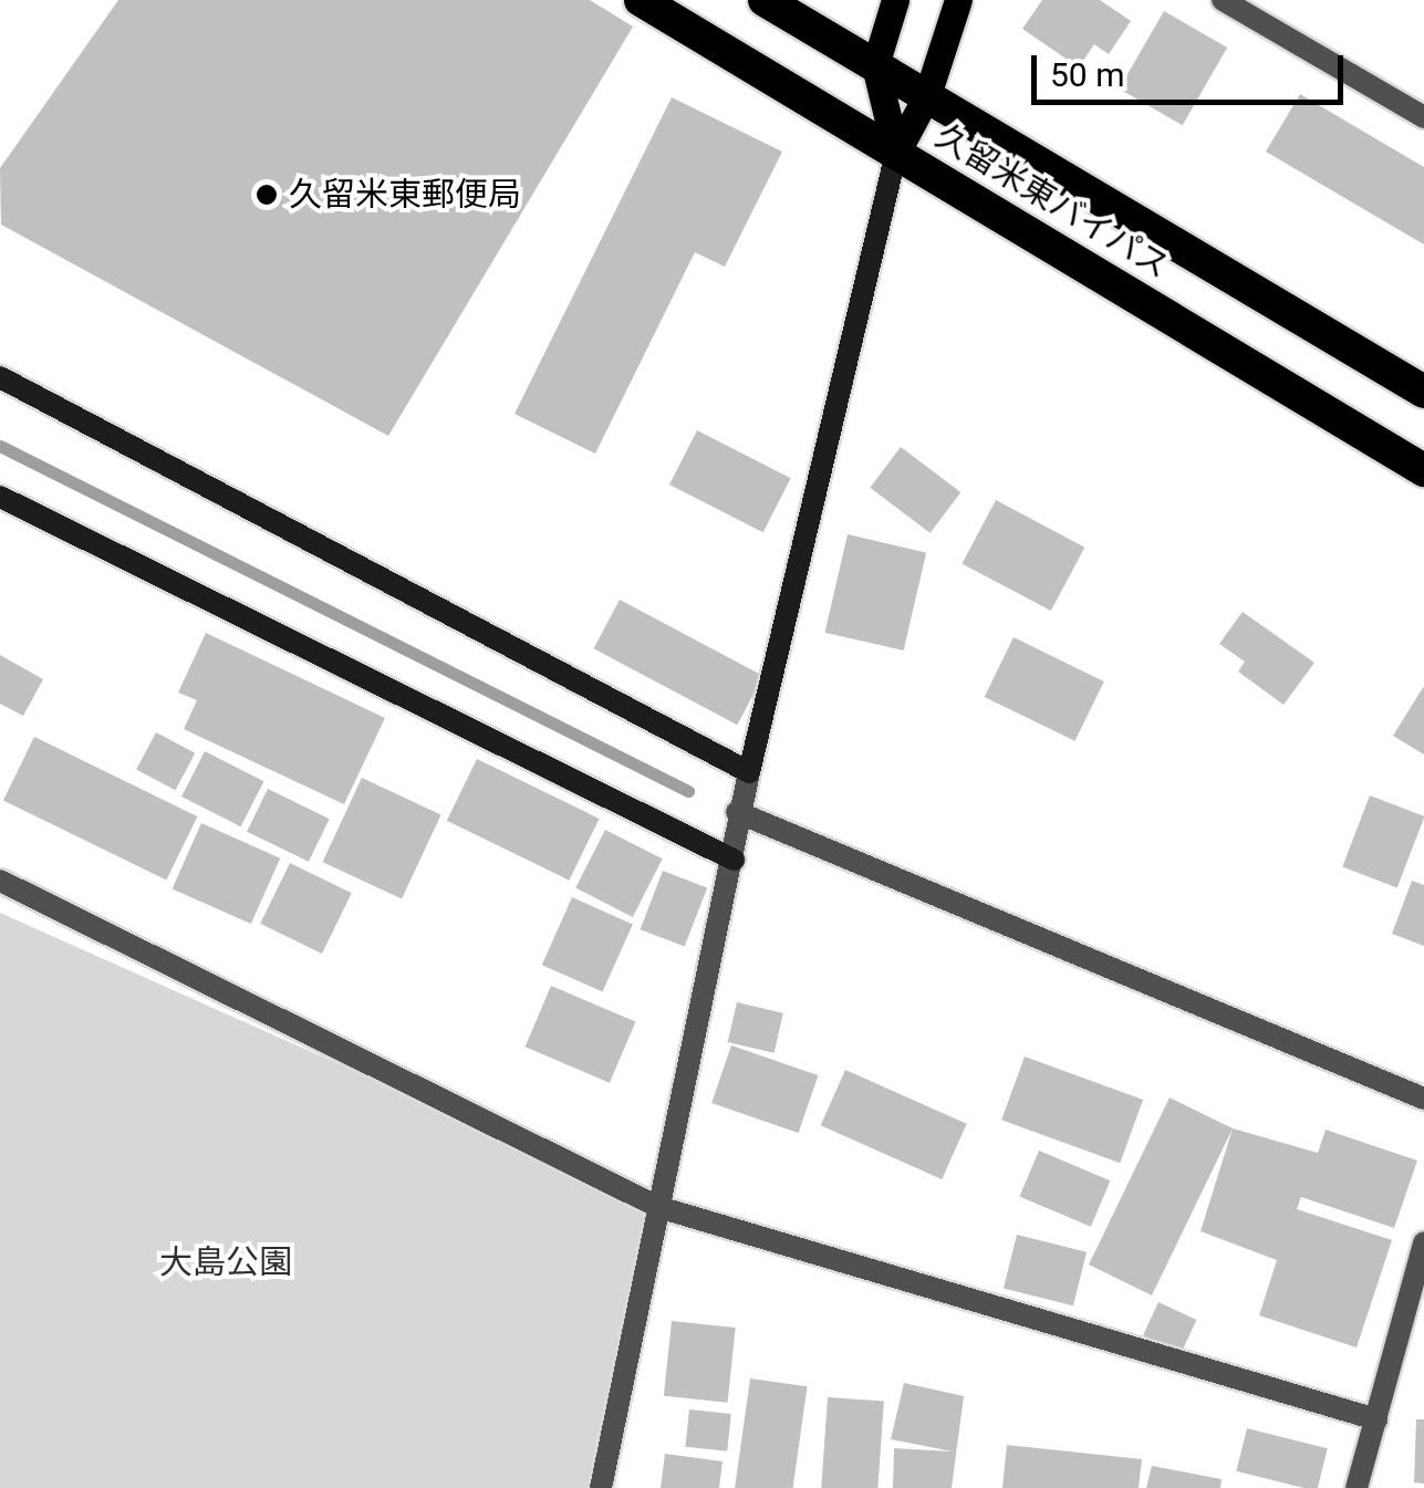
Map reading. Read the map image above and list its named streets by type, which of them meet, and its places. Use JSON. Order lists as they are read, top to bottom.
{
  "streets": {
    "highway": ["久留米東バイパス"]
  },
  "parks": ["大島公園"],
  "places": ["久留米東郵便局"],
  "scale_bar": "50 m"
}
